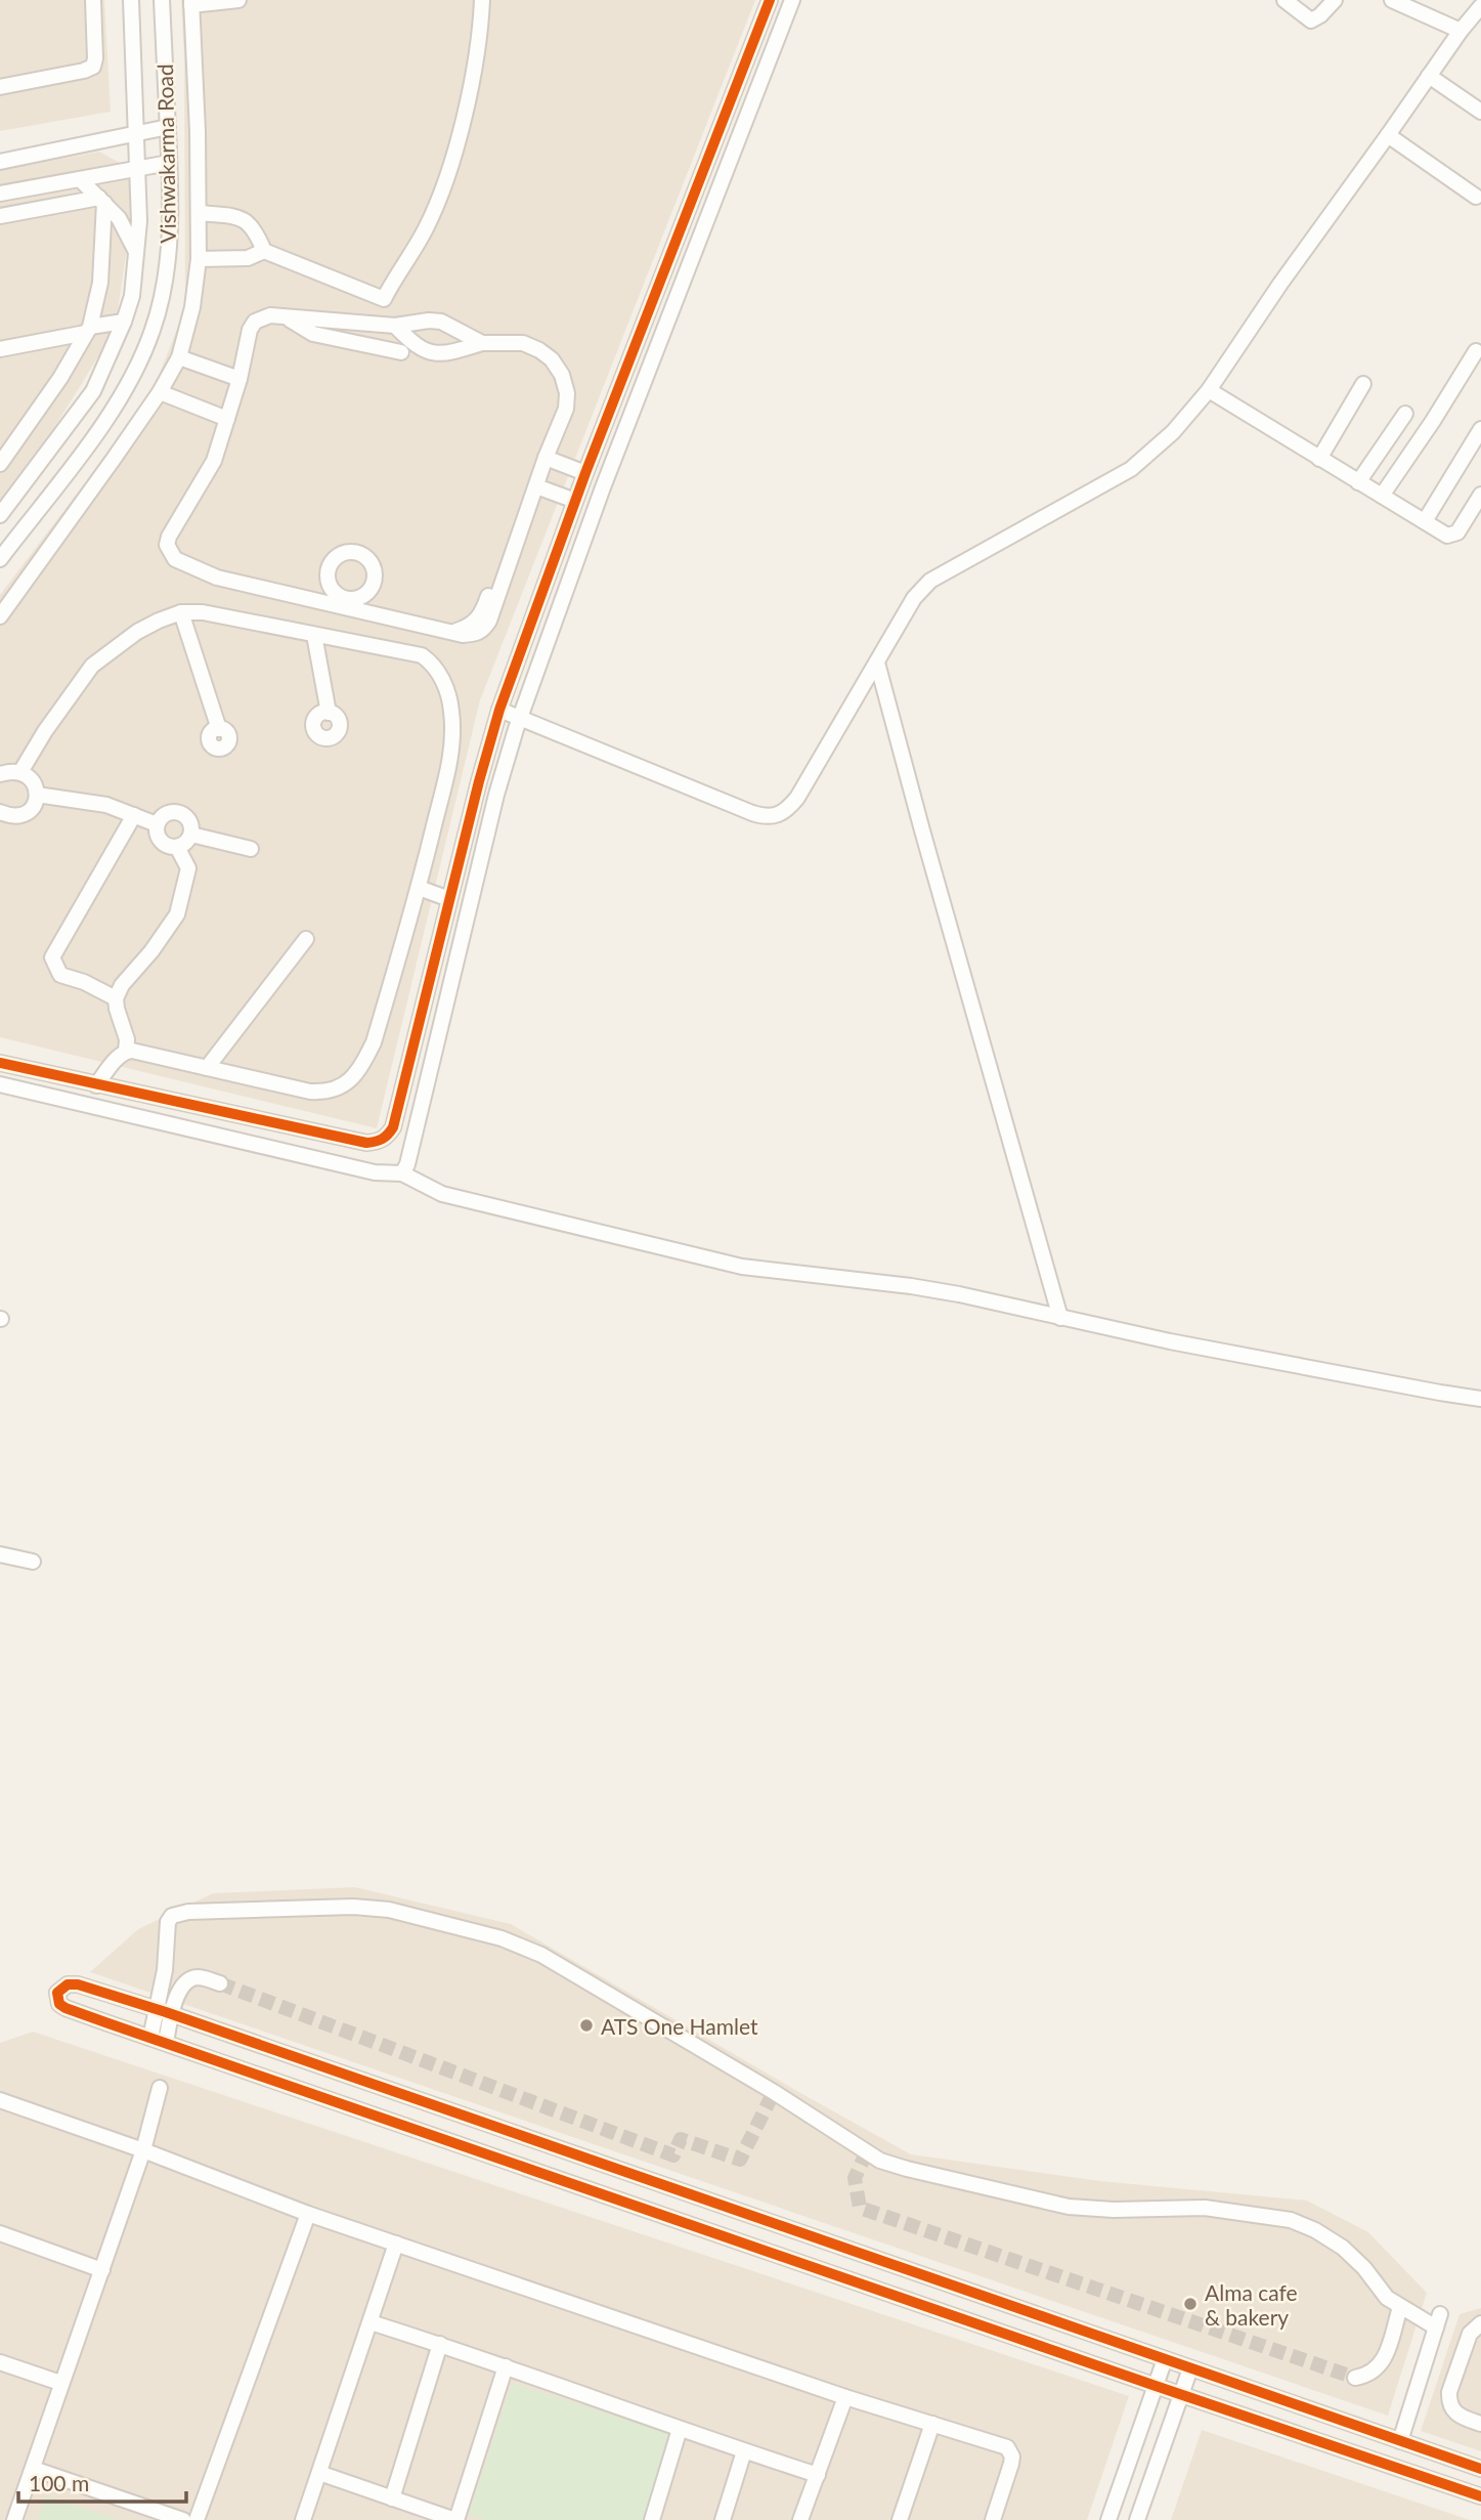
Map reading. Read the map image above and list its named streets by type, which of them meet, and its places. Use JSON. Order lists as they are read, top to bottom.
{
  "streets": {
    "street": ["Vishwakarma Road"]
  },
  "places": ["ATS One Hamlet", "Alma cafe & bakery"],
  "scale_bar": "100 m"
}
